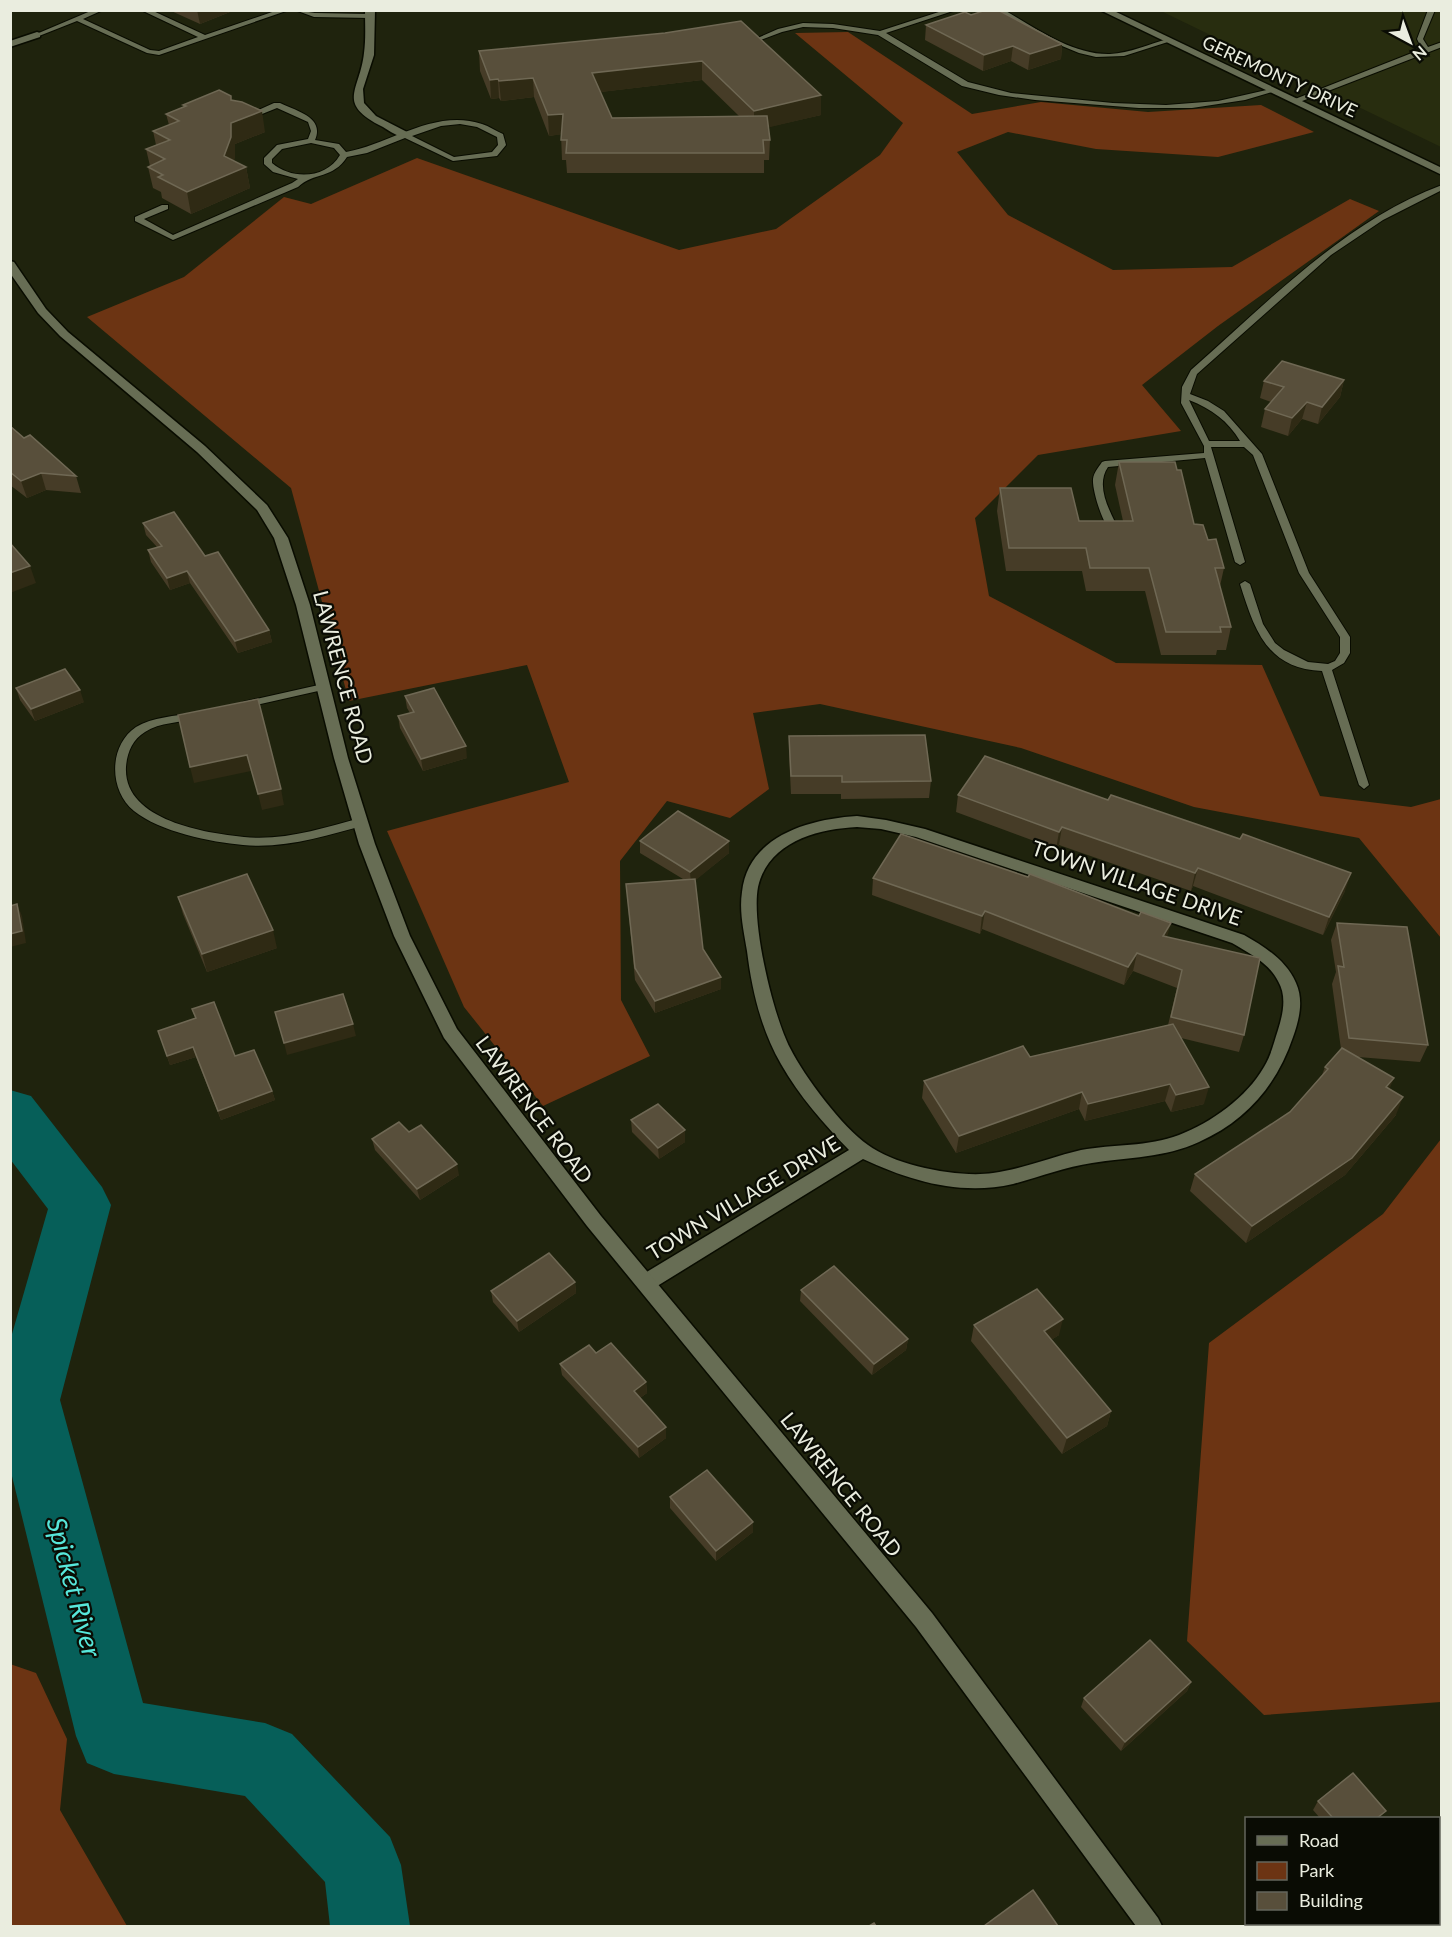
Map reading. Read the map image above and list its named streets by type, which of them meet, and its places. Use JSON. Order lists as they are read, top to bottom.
{
  "streets": {
    "street": ["GEREMONTY DRIVE", "LAWRENCE ROAD", "TOWN VILLAGE DRIVE"]
  },
  "crossings": [
    ["LAWRENCE ROAD", "TOWN VILLAGE DRIVE"]
  ],
  "water": ["Spicket River"],
  "legend": ["Road", "Park", "Building"],
  "north": "bottom right"
}
